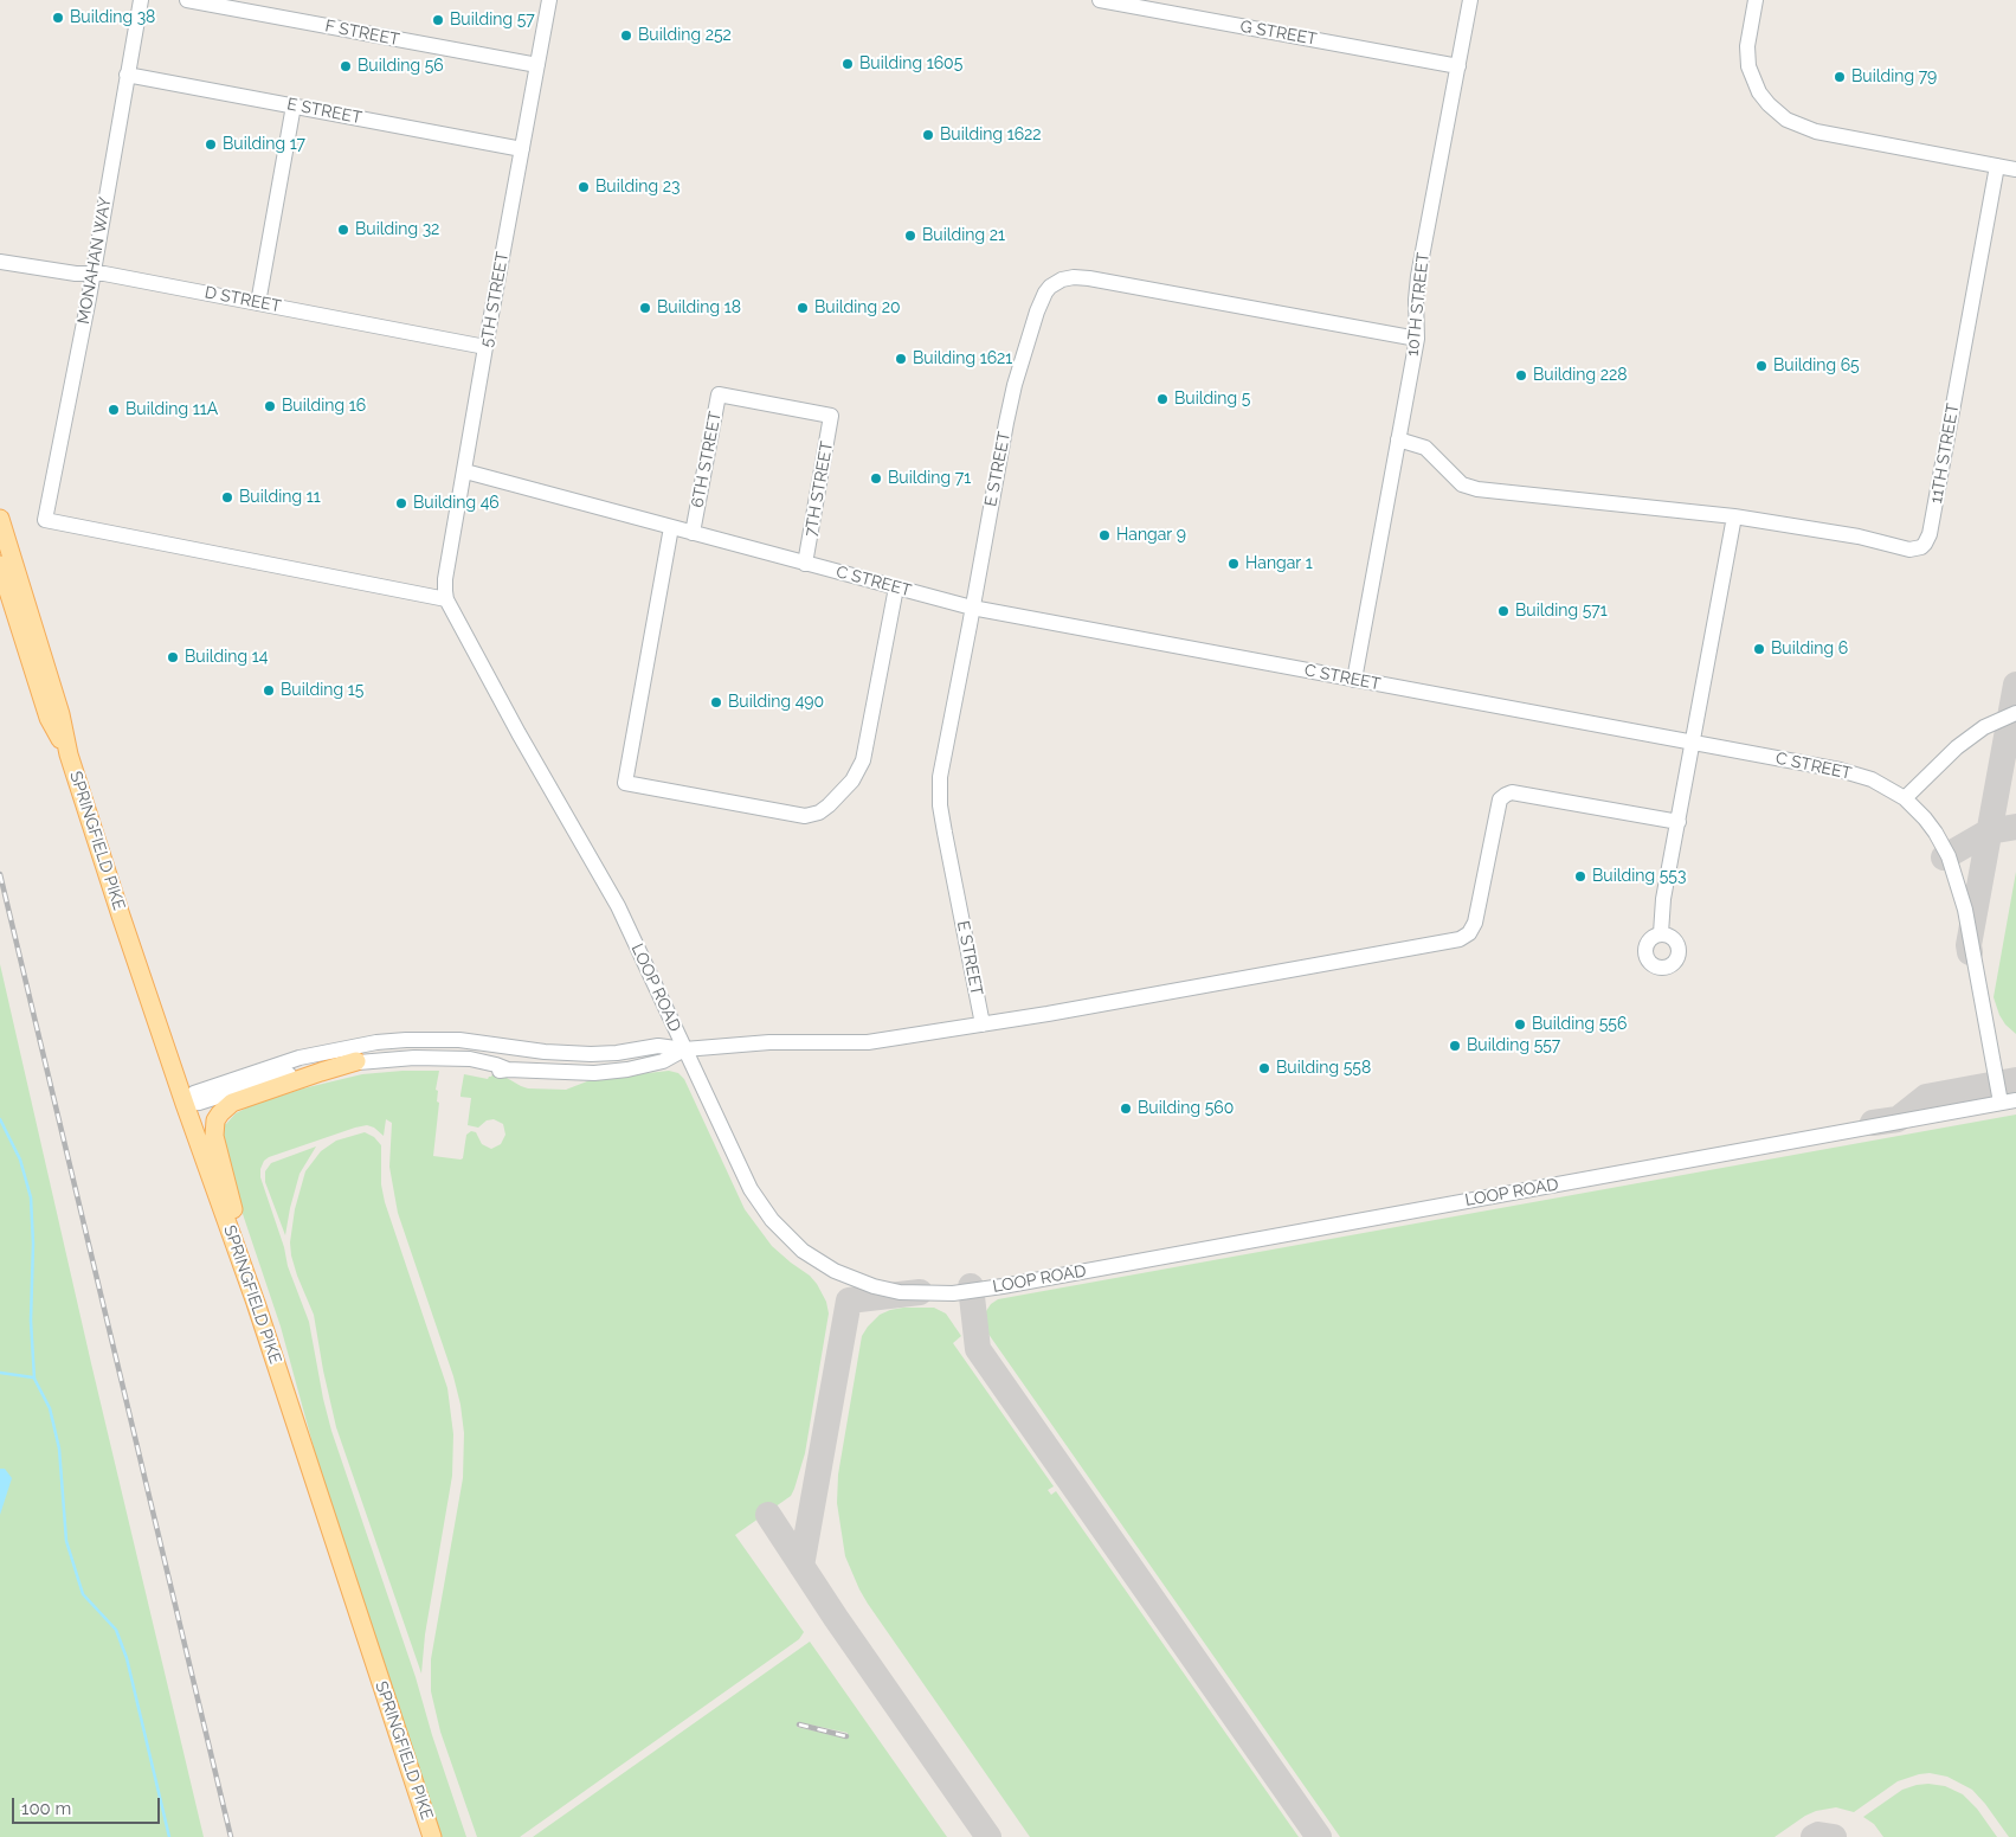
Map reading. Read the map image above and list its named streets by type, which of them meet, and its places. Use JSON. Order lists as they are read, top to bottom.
{
  "streets": {
    "main road": ["SPRINGFIELD PIKE"],
    "street": [
      "F STREET",
      "G STREET",
      "E STREET",
      "MONAHAN WAY",
      "D STREET",
      "5TH STREET",
      "10TH STREET",
      "11TH STREET",
      "6TH STREET",
      "7TH STREET",
      "C STREET",
      "LOOP ROAD"
    ]
  },
  "crossings": [
    ["F STREET", "5TH STREET"],
    ["G STREET", "10TH STREET"],
    ["E STREET", "MONAHAN WAY"],
    ["E STREET", "5TH STREET"],
    ["E STREET", "10TH STREET"],
    ["E STREET", "C STREET"],
    ["MONAHAN WAY", "D STREET"],
    ["MONAHAN WAY", "5TH STREET"],
    ["MONAHAN WAY", "LOOP ROAD"],
    ["D STREET", "5TH STREET"],
    ["5TH STREET", "C STREET"],
    ["5TH STREET", "LOOP ROAD"],
    ["10TH STREET", "11TH STREET"],
    ["10TH STREET", "C STREET"],
    ["6TH STREET", "7TH STREET"],
    ["6TH STREET", "C STREET"],
    ["7TH STREET", "C STREET"],
    ["C STREET", "LOOP ROAD"]
  ],
  "places": [
    "Building 38",
    "Building 57",
    "Building 252",
    "Building 1605",
    "Building 56",
    "Building 79",
    "Building 1622",
    "Building 17",
    "Building 23",
    "Building 32",
    "Building 21",
    "Building 18",
    "Building 20",
    "Building 1621",
    "Building 65",
    "Building 228",
    "Building 5",
    "Building 16",
    "Building 11A",
    "Building 71",
    "Building 11",
    "Building 46",
    "Hangar 9",
    "Hangar 1",
    "Building 571",
    "Building 6",
    "Building 14",
    "Building 15",
    "Building 490",
    "Building 553",
    "Building 556",
    "Building 557",
    "Building 558",
    "Building 560"
  ],
  "scale_bar": "100 m"
}
